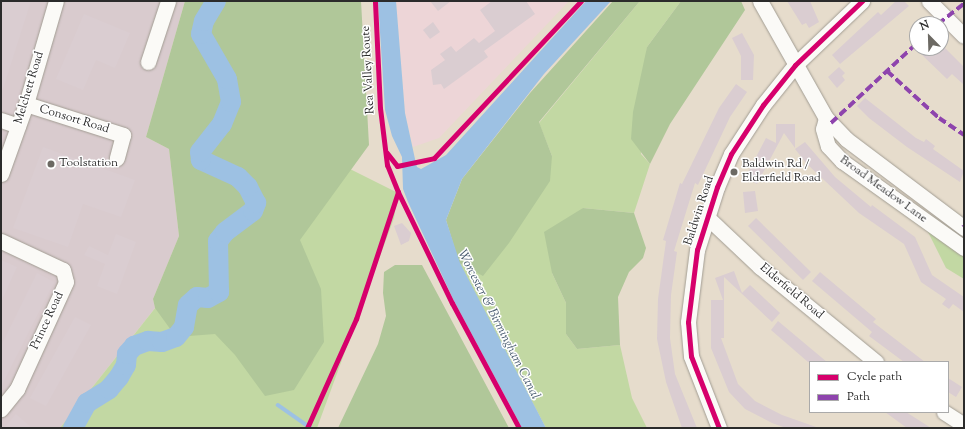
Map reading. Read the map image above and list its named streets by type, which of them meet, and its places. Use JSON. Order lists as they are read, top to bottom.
{
  "streets": {
    "street": [
      "Melchett Road",
      "Consort Road",
      "Broad Meadow Lane",
      "Baldwin Road",
      "Elderfield Road",
      "Prince Road"
    ],
    "cycle path": ["Rea Valley Route"]
  },
  "crossings": [
    ["Melchett Road", "Consort Road"],
    ["Broad Meadow Lane", "Baldwin Road"],
    ["Baldwin Road", "Elderfield Road"]
  ],
  "water": ["Worcester & Birmingham Canal"],
  "places": ["Toolstation", "Baldwin Rd / Elderfield Road"],
  "legend": ["Cycle path", "Path"],
  "north": "top left"
}
